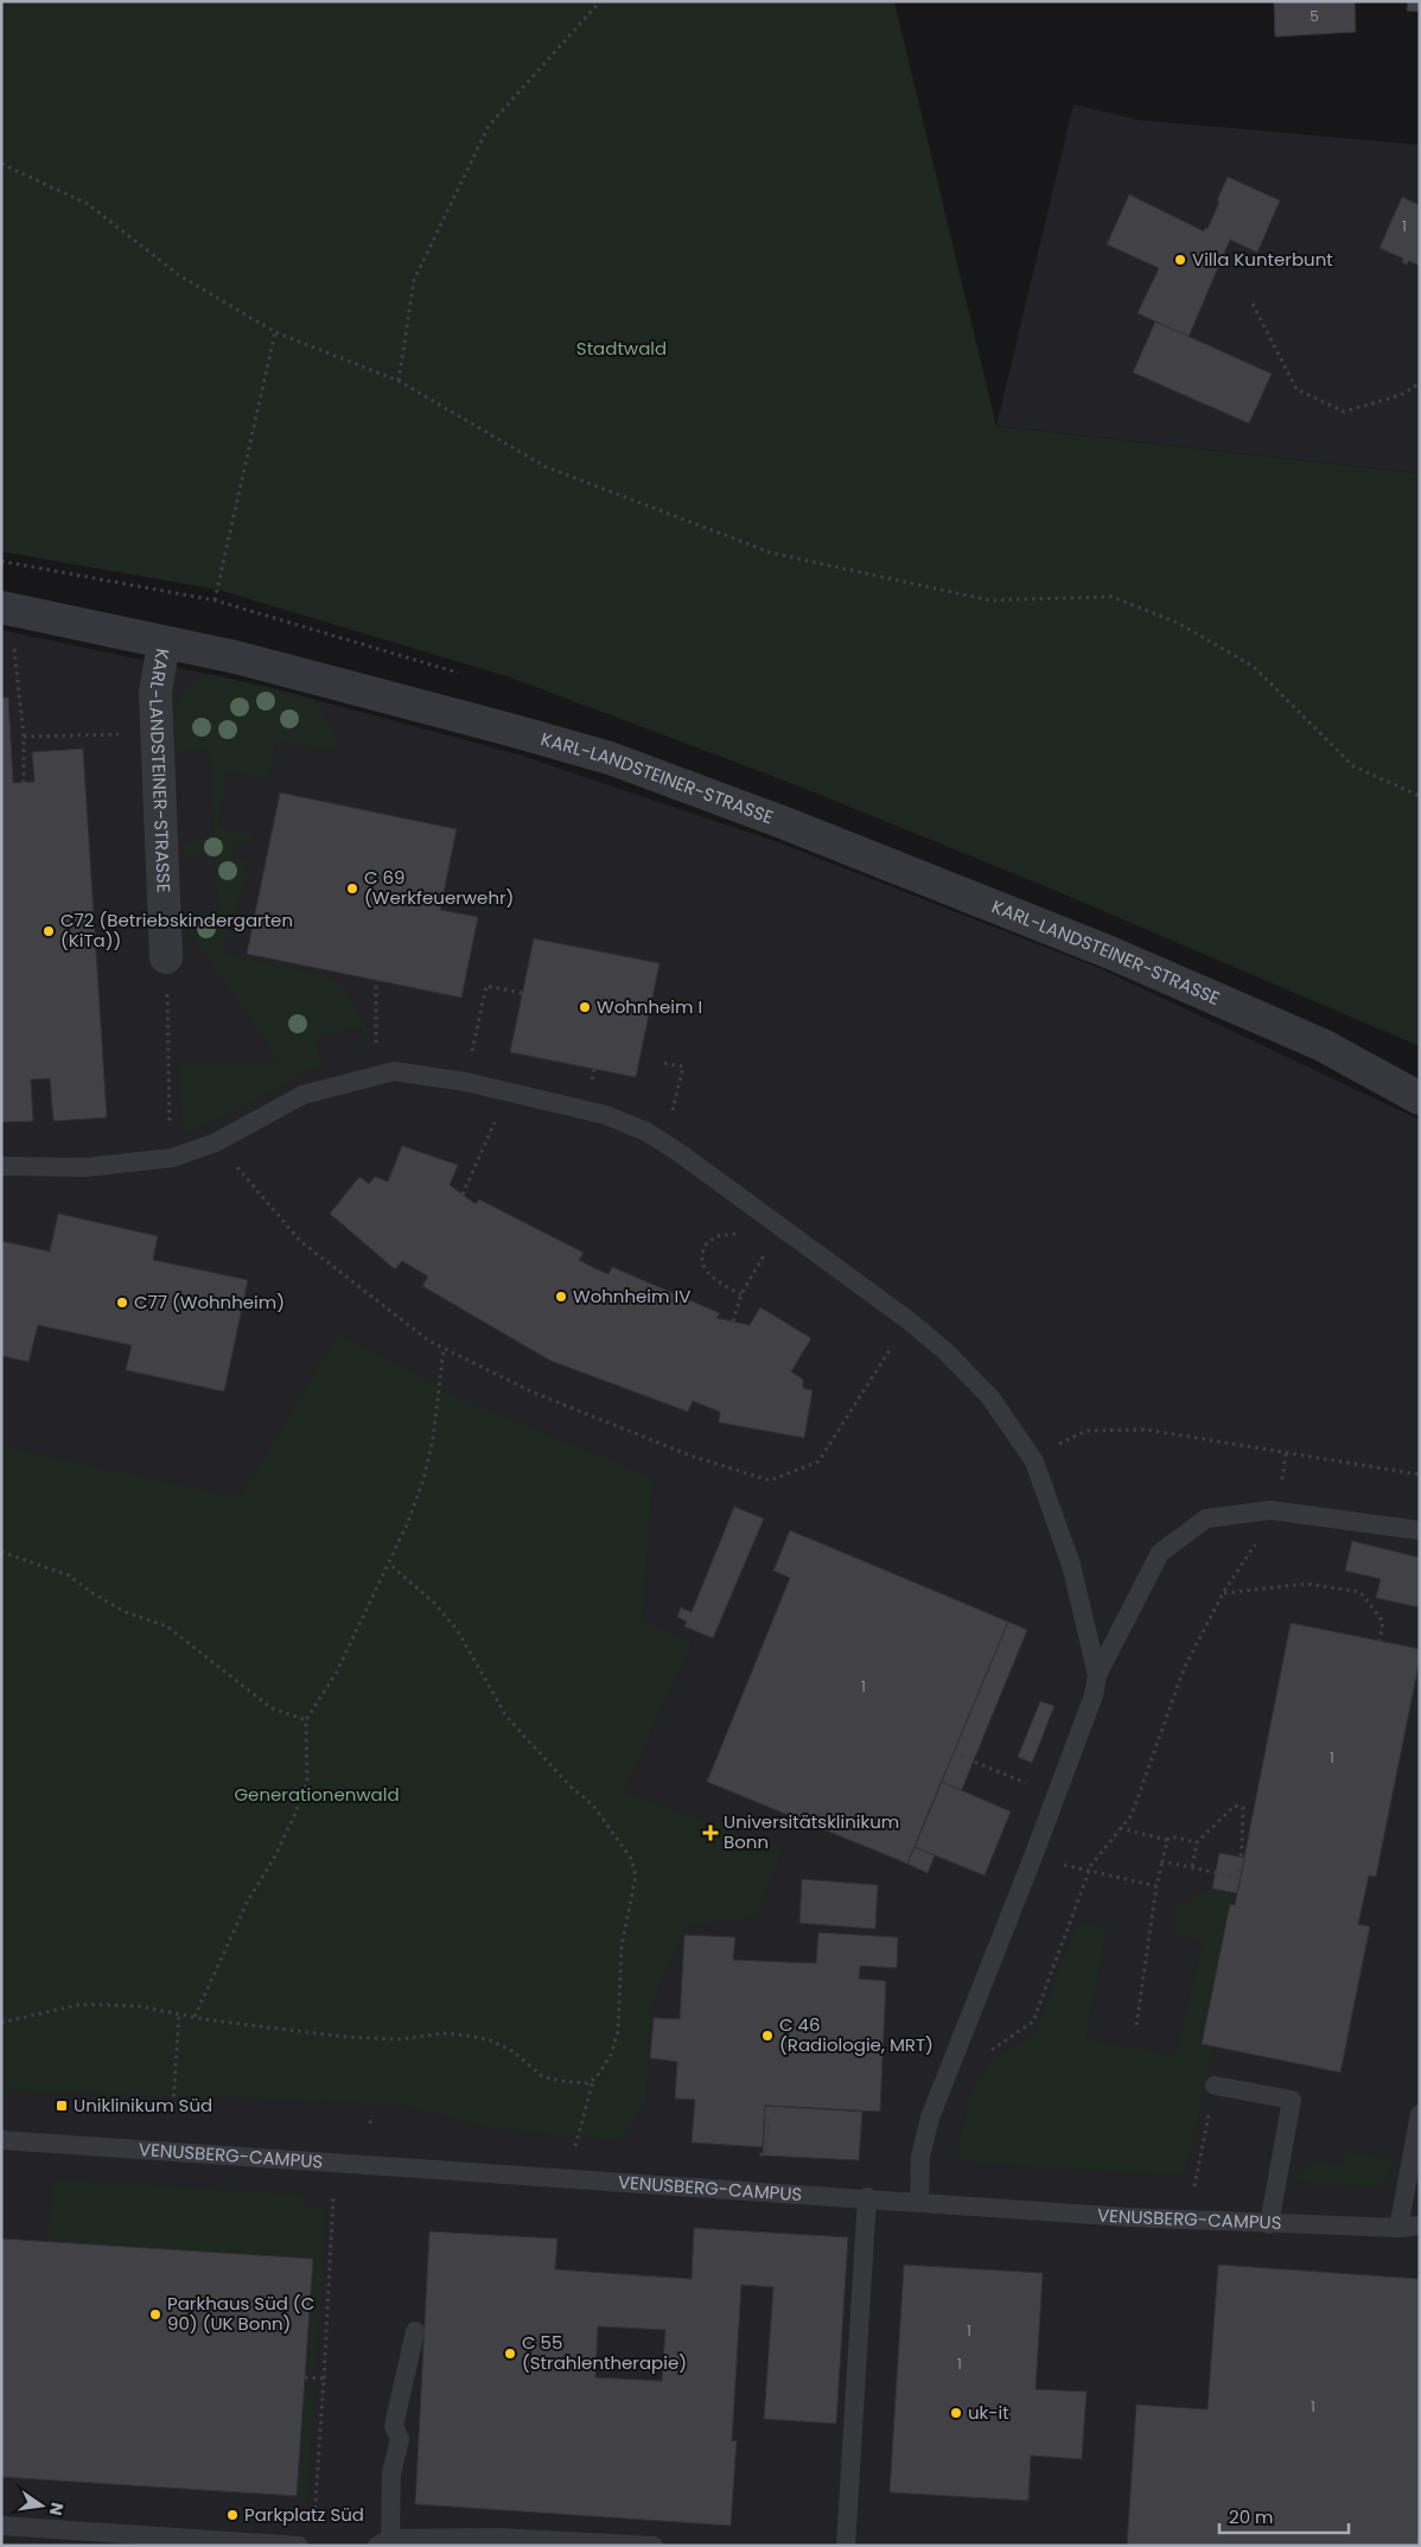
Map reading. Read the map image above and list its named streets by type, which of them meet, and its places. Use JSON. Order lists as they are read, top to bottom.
{
  "streets": {
    "street": ["KARL-LANDSTEINER-STRASSE"],
    "lane": ["VENUSBERG-CAMPUS"]
  },
  "parks": ["Stadtwald", "Generationenwald"],
  "places": {
    "other": [
      "Villa Kunterbunt",
      "C 69 (Werkfeuerwehr)",
      "C72 (Betriebskindergarten (KiTa))",
      "Wohnheim I",
      "Wohnheim IV",
      "C77 (Wohnheim)",
      "C 46 (Radiologie, MRT)",
      "Parkhaus Süd (C 90) (UK Bonn)",
      "C 55 (Strahlentherapie)",
      "uk-it",
      "Parkplatz Süd"
    ],
    "health": ["Universitätsklinikum Bonn"],
    "transit": ["Uniklinikum Süd"]
  },
  "house_numbers": [
    "5",
    "1",
    "1",
    "1",
    "1",
    "1",
    "1"
  ],
  "scale_bar": "20 m",
  "north": "right"
}
